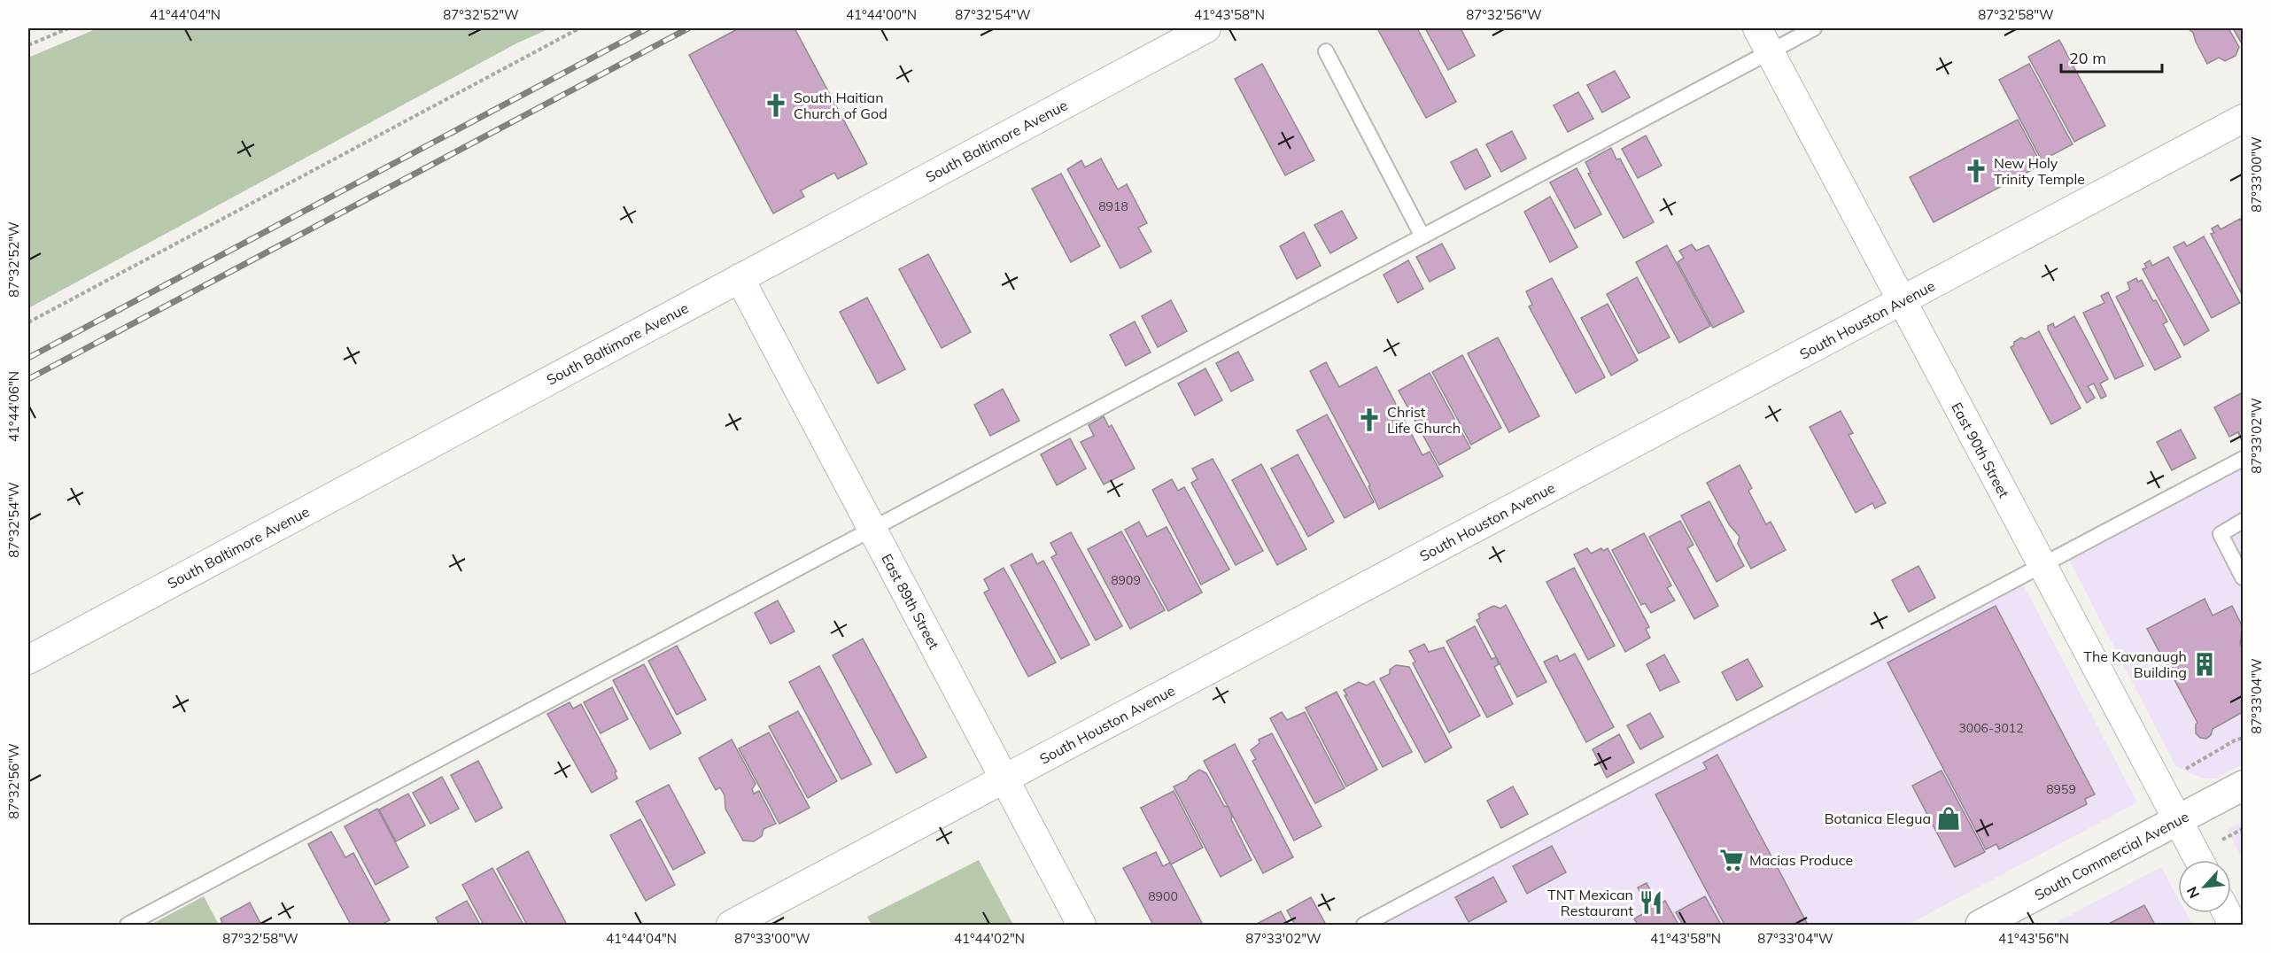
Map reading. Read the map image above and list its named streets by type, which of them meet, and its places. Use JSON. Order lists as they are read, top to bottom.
{
  "streets": {
    "main road": ["South Commercial Avenue"],
    "street": [
      "South Baltimore Avenue",
      "South Houston Avenue",
      "East 90th Street",
      "East 89th Street"
    ]
  },
  "crossings": [
    ["South Baltimore Avenue", "East 89th Street"],
    ["South Houston Avenue", "East 90th Street"],
    ["South Houston Avenue", "East 89th Street"],
    ["East 90th Street", "South Commercial Avenue"]
  ],
  "places": {
    "church": ["South Haitian Church of God", "New Holy Trinity Temple", "Christ Life Church"],
    "building": ["The Kavanaugh Building"],
    "shop": ["Botanica Elegua"],
    "supermarket": ["Macias Produce"],
    "restaurant": ["TNT Mexican Restaurant"]
  },
  "house_numbers": [
    "8918",
    "8909",
    "3006-3012",
    "8959",
    "8900"
  ],
  "scale_bar": "20 m",
  "north": "bottom left",
  "coordinates": [
    "41°44'04\"N",
    "87°32'52\"W",
    "41°44'00\"N",
    "87°32'54\"W",
    "41°43'58\"N",
    "87°32'56\"W",
    "87°32'58\"W",
    "87°33'00\"W",
    "41°44'06\"N",
    "87°33'02\"W",
    "87°33'04\"W",
    "41°44'02\"N",
    "41°43'56\"N"
  ]
}
